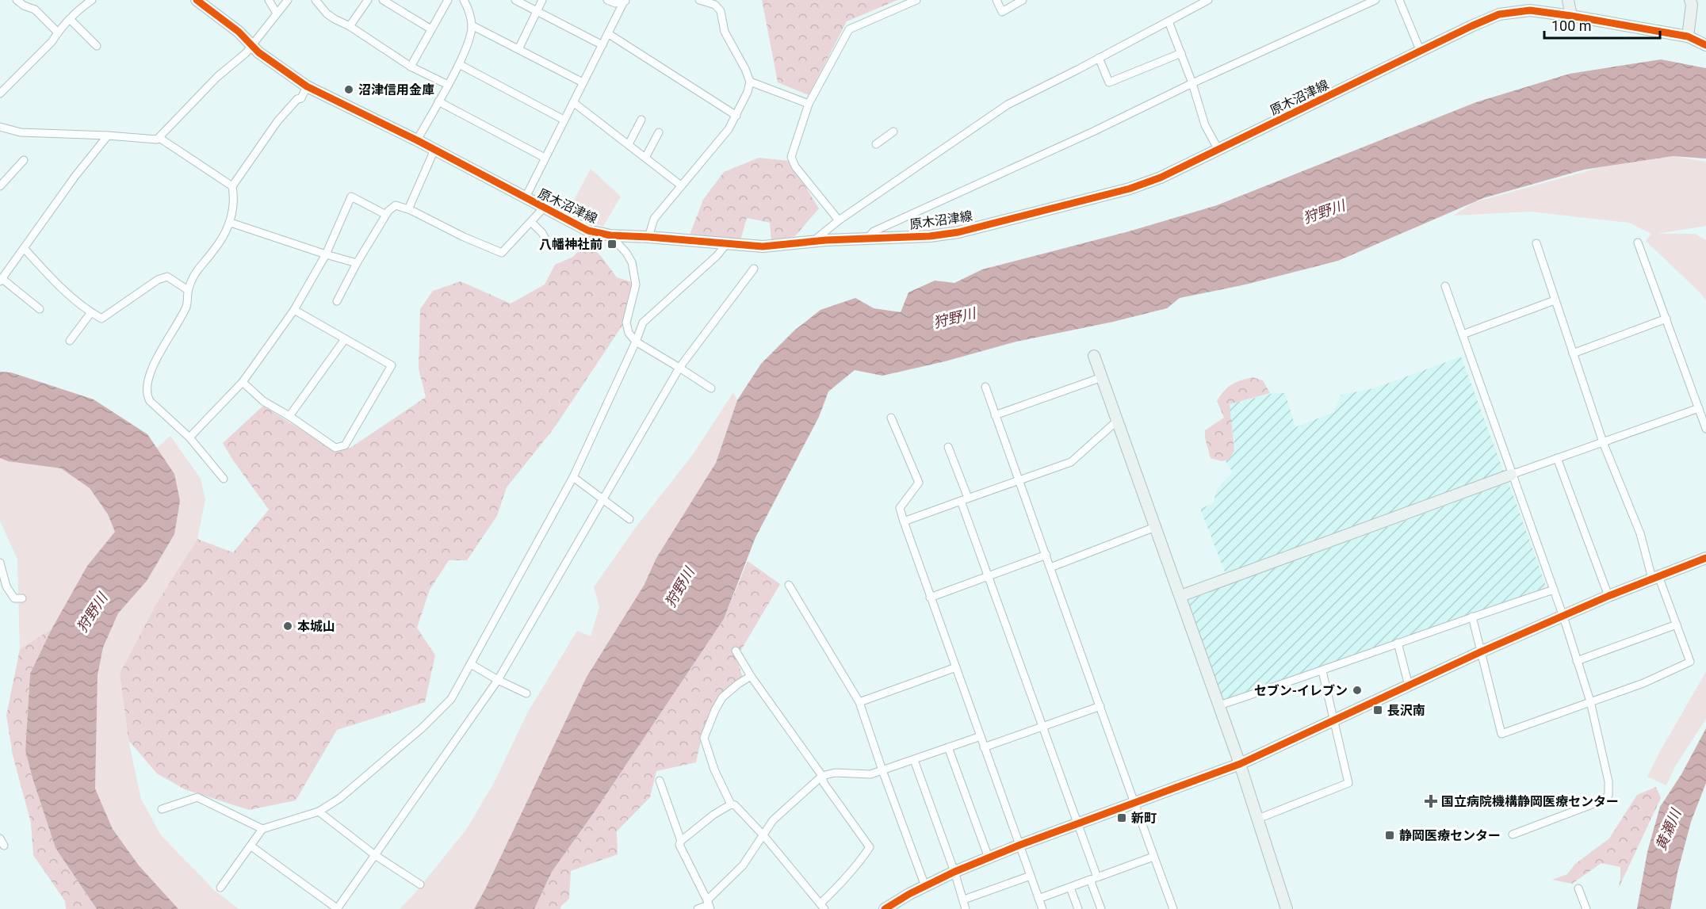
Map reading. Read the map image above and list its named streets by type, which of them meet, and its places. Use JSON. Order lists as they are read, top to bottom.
{
  "streets": {
    "street": ["原木沼津線"]
  },
  "water": ["狩野川", "黄瀬川"],
  "places": {
    "other": ["沼津信用金庫", "本城山", "セブン-イレブン"],
    "transit": [
      "八幡神社前",
      "長沢南",
      "新町",
      "静岡医療センター"
    ],
    "health": ["国立病院機構静岡医療センター"]
  },
  "scale_bar": "100 m"
}
